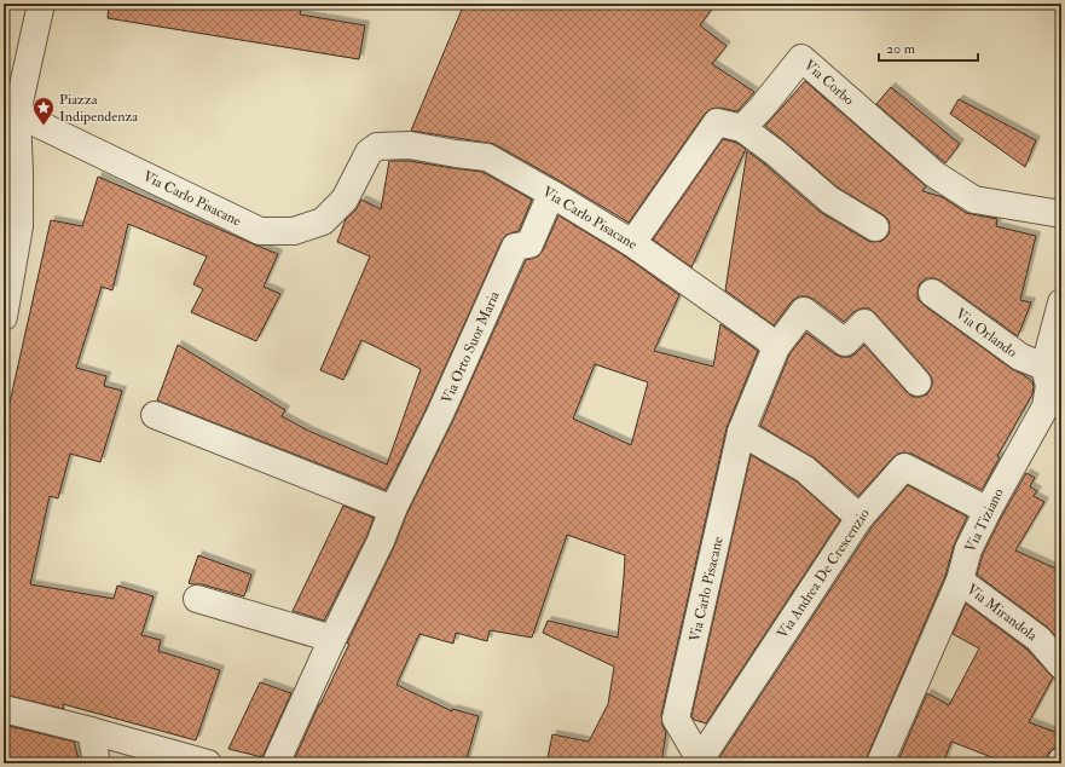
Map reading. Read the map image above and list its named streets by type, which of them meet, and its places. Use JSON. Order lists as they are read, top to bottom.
{
  "streets": {
    "street": [
      "Via Corbo",
      "Via Carlo Pisacane",
      "Via Orlando",
      "Via Orto Suor Maria",
      "Via Tiziano",
      "Via Andrea De Crescenzio",
      "Via Mirandola"
    ]
  },
  "crossings": [
    ["Via Carlo Pisacane", "Via Orto Suor Maria"],
    ["Via Carlo Pisacane", "Via Andrea De Crescenzio"],
    ["Via Orlando", "Via Tiziano"],
    ["Via Tiziano", "Via Andrea De Crescenzio"],
    ["Via Tiziano", "Via Mirandola"]
  ],
  "places": {
    "place": ["Piazza Indipendenza"]
  },
  "scale_bar": "20 m"
}
